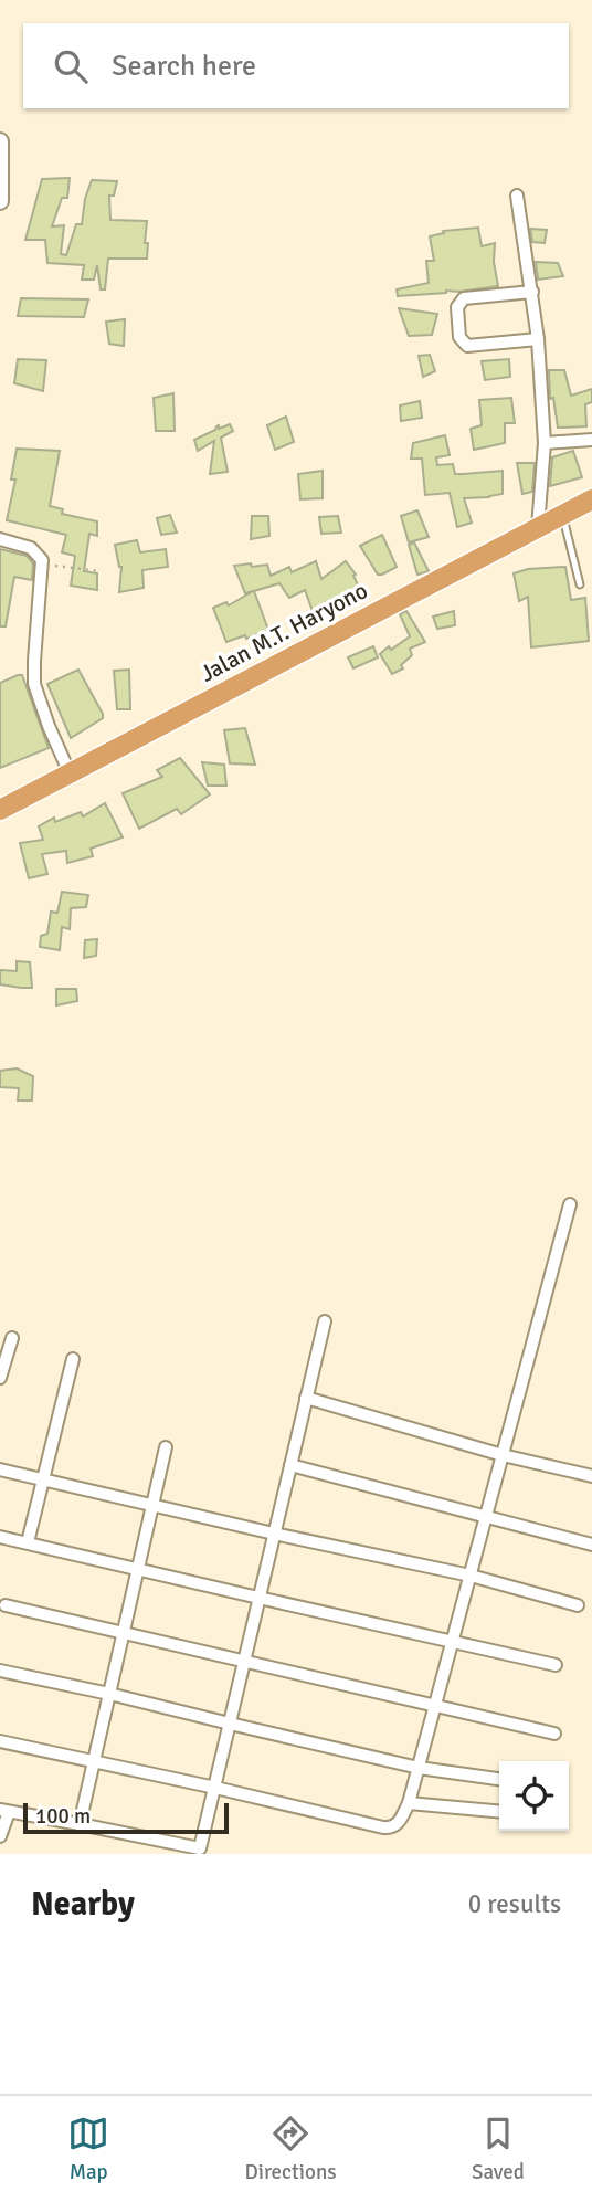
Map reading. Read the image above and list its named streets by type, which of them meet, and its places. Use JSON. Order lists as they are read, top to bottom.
{
  "streets": {
    "highway": ["Jalan M.T. Haryono"]
  },
  "scale_bar": "100 m",
  "page": {
    "search": "Search here",
    "scale": "100 m",
    "heading": ["Nearby", "0 results"],
    "nav": ["Map", "Directions", "Saved"]
  }
}
